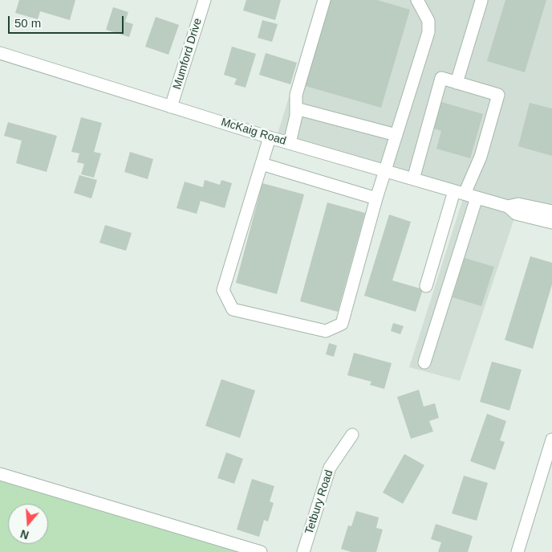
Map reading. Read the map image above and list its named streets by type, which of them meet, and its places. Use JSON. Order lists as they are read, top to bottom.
{
  "streets": {
    "street": ["Mumford Drive", "McKaig Road", "Tetbury Road"]
  },
  "crossings": [
    ["Mumford Drive", "McKaig Road"]
  ],
  "scale_bar": "50 m",
  "north": "bottom"
}
